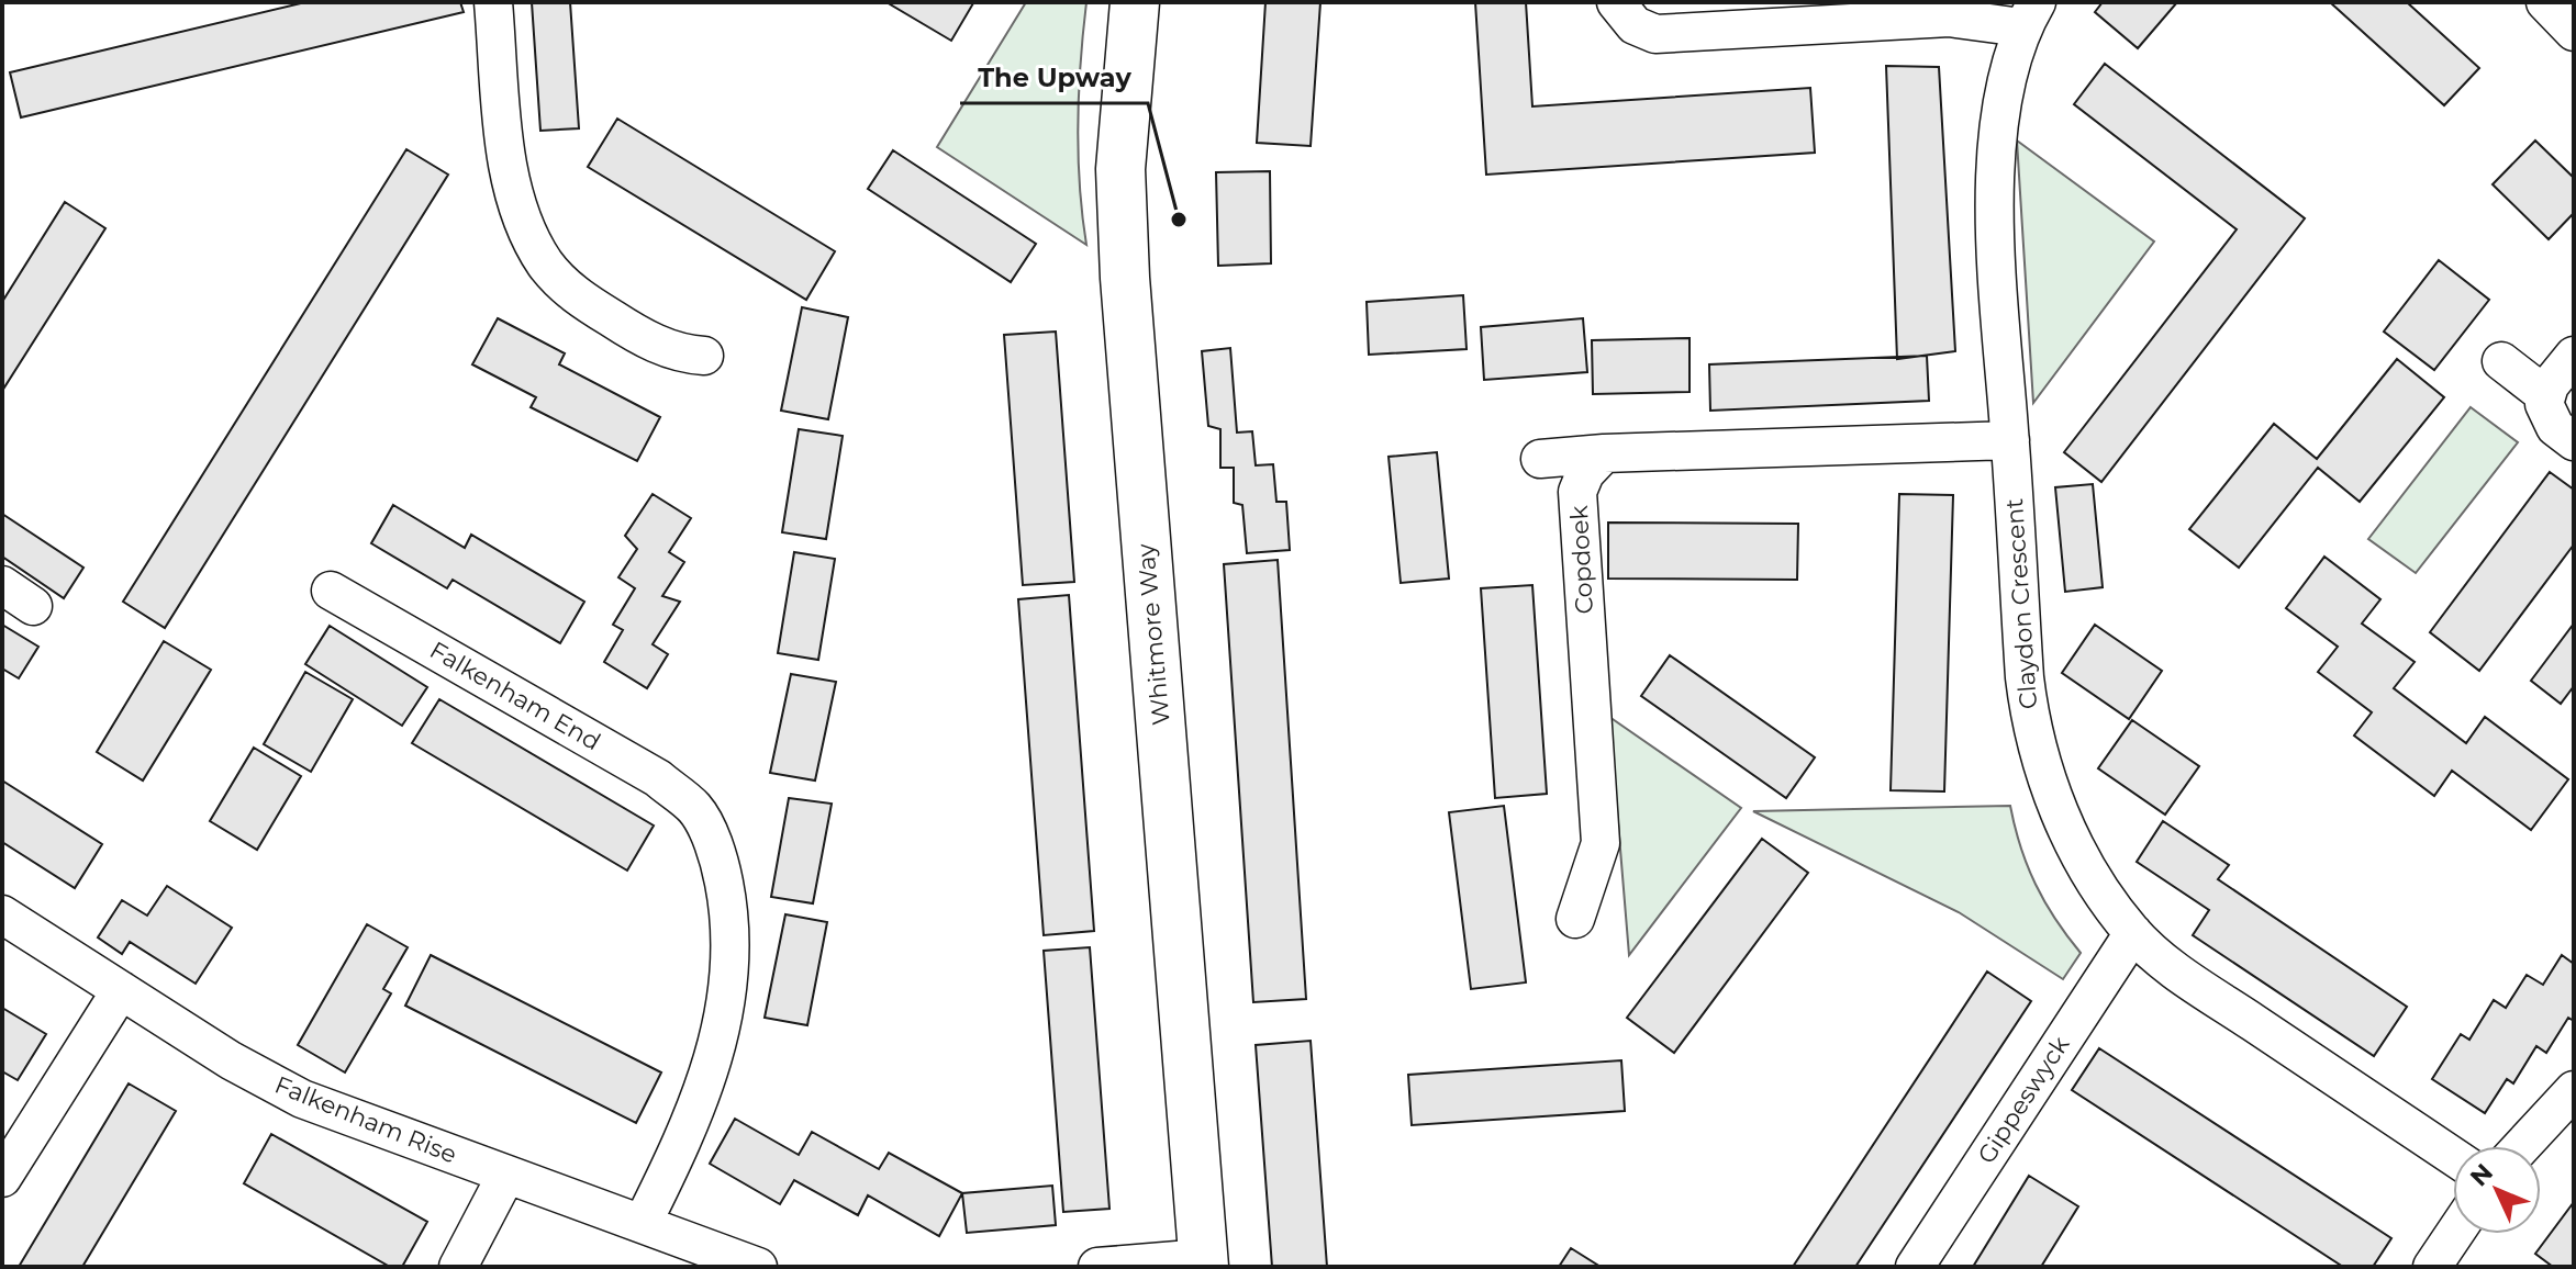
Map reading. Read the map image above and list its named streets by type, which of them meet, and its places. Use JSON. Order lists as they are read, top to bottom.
{
  "streets": {
    "street": [
      "Copdoek",
      "Claydon Crescent",
      "Whitmore Way",
      "Falkenham End",
      "Gippeswyck",
      "Falkenham Rise"
    ]
  },
  "crossings": [
    ["Claydon Crescent", "Gippeswyck"],
    ["Falkenham End", "Falkenham Rise"]
  ],
  "places": ["The Upway"],
  "north": "top left"
}
